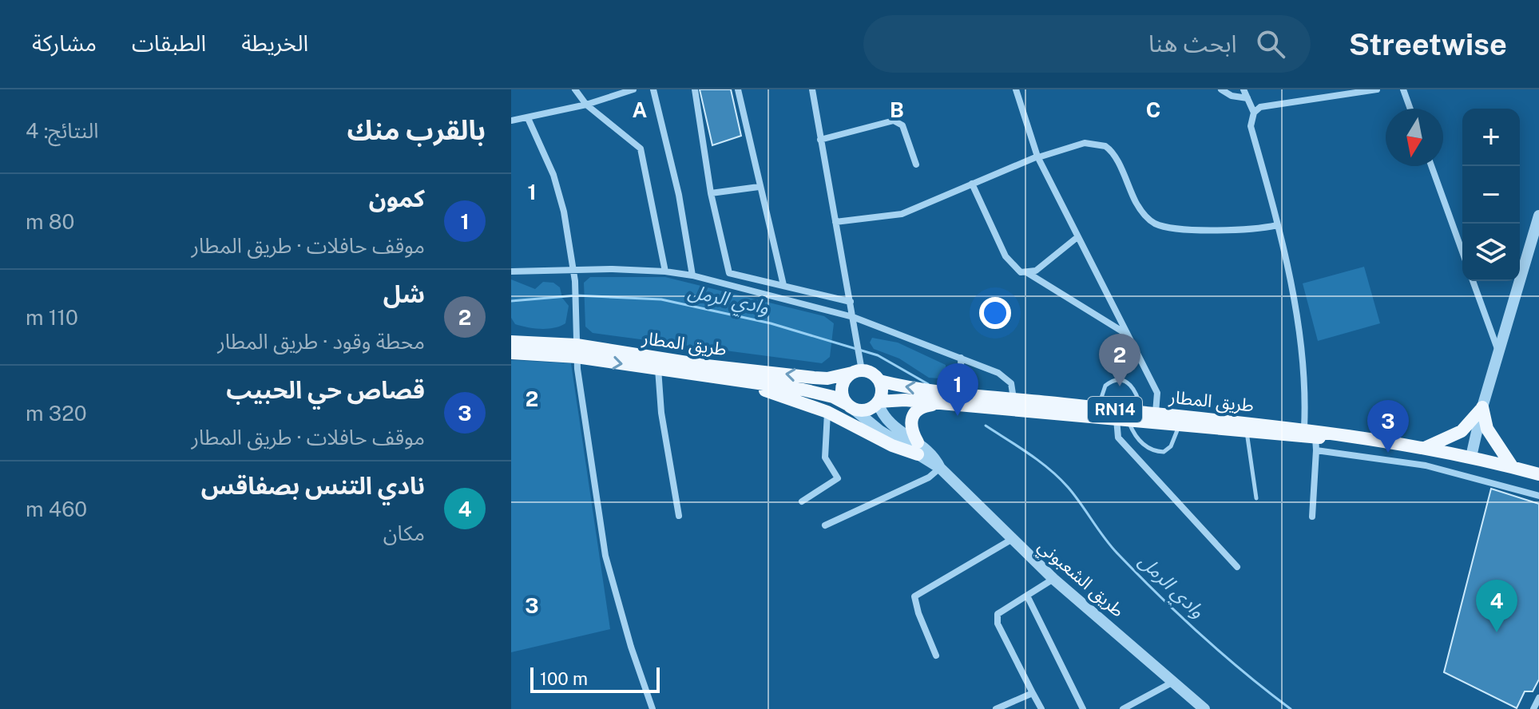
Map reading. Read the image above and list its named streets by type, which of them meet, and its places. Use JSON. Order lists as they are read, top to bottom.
{
  "streets": {
    "main road": ["طريق المطار", "RN14"],
    "street": ["طريق الشعبوني"]
  },
  "crossings": [
    ["طريق المطار", "RN14"],
    ["طريق المطار", "طريق الشعبوني"],
    ["RN14", "طريق الشعبوني"]
  ],
  "water": ["وادي الرمل"],
  "scale_bar": "100 m",
  "north": "bottom",
  "page": {
    "header": "Streetwise",
    "search": "ابحث هنا",
    "nav": ["الخريطة", "الطبقات", "مشاركة"],
    "heading": ["بالقرب منك", "النتائج: 4"],
    "map_buttons": ["+", "−"],
    "list": [
      {
        "mark": "1",
        "name": "كمون",
        "note": "موقف حافلات · طريق المطار",
        "value": "80 m"
      },
      {
        "mark": "2",
        "name": "شل",
        "note": "محطة وقود · طريق المطار",
        "value": "110 m"
      },
      {
        "mark": "3",
        "name": "قصاص حي الحبيب",
        "note": "موقف حافلات · طريق المطار",
        "value": "320 m"
      },
      {
        "mark": "4",
        "name": "نادي التنس بصفاقس",
        "note": "مكان",
        "value": "460 m"
      }
    ],
    "pins": [
      "2",
      "1",
      "3",
      "4"
    ],
    "scale": "100 m"
  },
  "grid": {
    "columns": ["A", "B", "C"],
    "rows": ["1", "2", "3"]
  }
}
